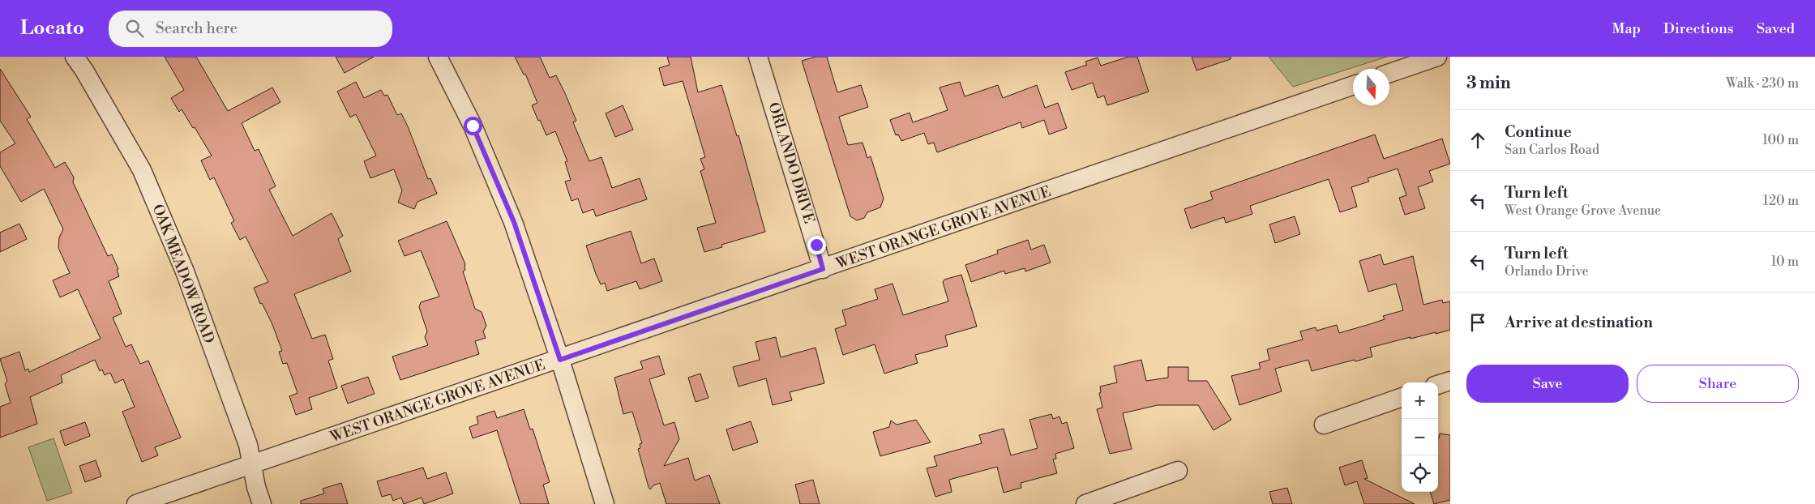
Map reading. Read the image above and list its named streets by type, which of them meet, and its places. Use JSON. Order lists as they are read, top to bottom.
{
  "streets": {
    "street": ["ORLANDO DRIVE", "WEST ORANGE GROVE AVENUE", "OAK MEADOW ROAD"]
  },
  "crossings": [
    ["ORLANDO DRIVE", "WEST ORANGE GROVE AVENUE"],
    ["WEST ORANGE GROVE AVENUE", "OAK MEADOW ROAD"]
  ],
  "north": "bottom",
  "page": {
    "header": "Locato",
    "search": "Search here",
    "nav": ["Map", "Directions", "Saved"],
    "heading": ["3 min", "Walk · 230 m"],
    "list": [
      ["Continue", "San Carlos Road", "100 m"],
      ["Turn left", "West Orange Grove Avenue", "120 m"],
      ["Turn left", "Orlando Drive", "10 m"],
      "Arrive at destination"
    ],
    "buttons": ["Save", "Share"],
    "map_buttons": ["+", "−"]
  }
}
